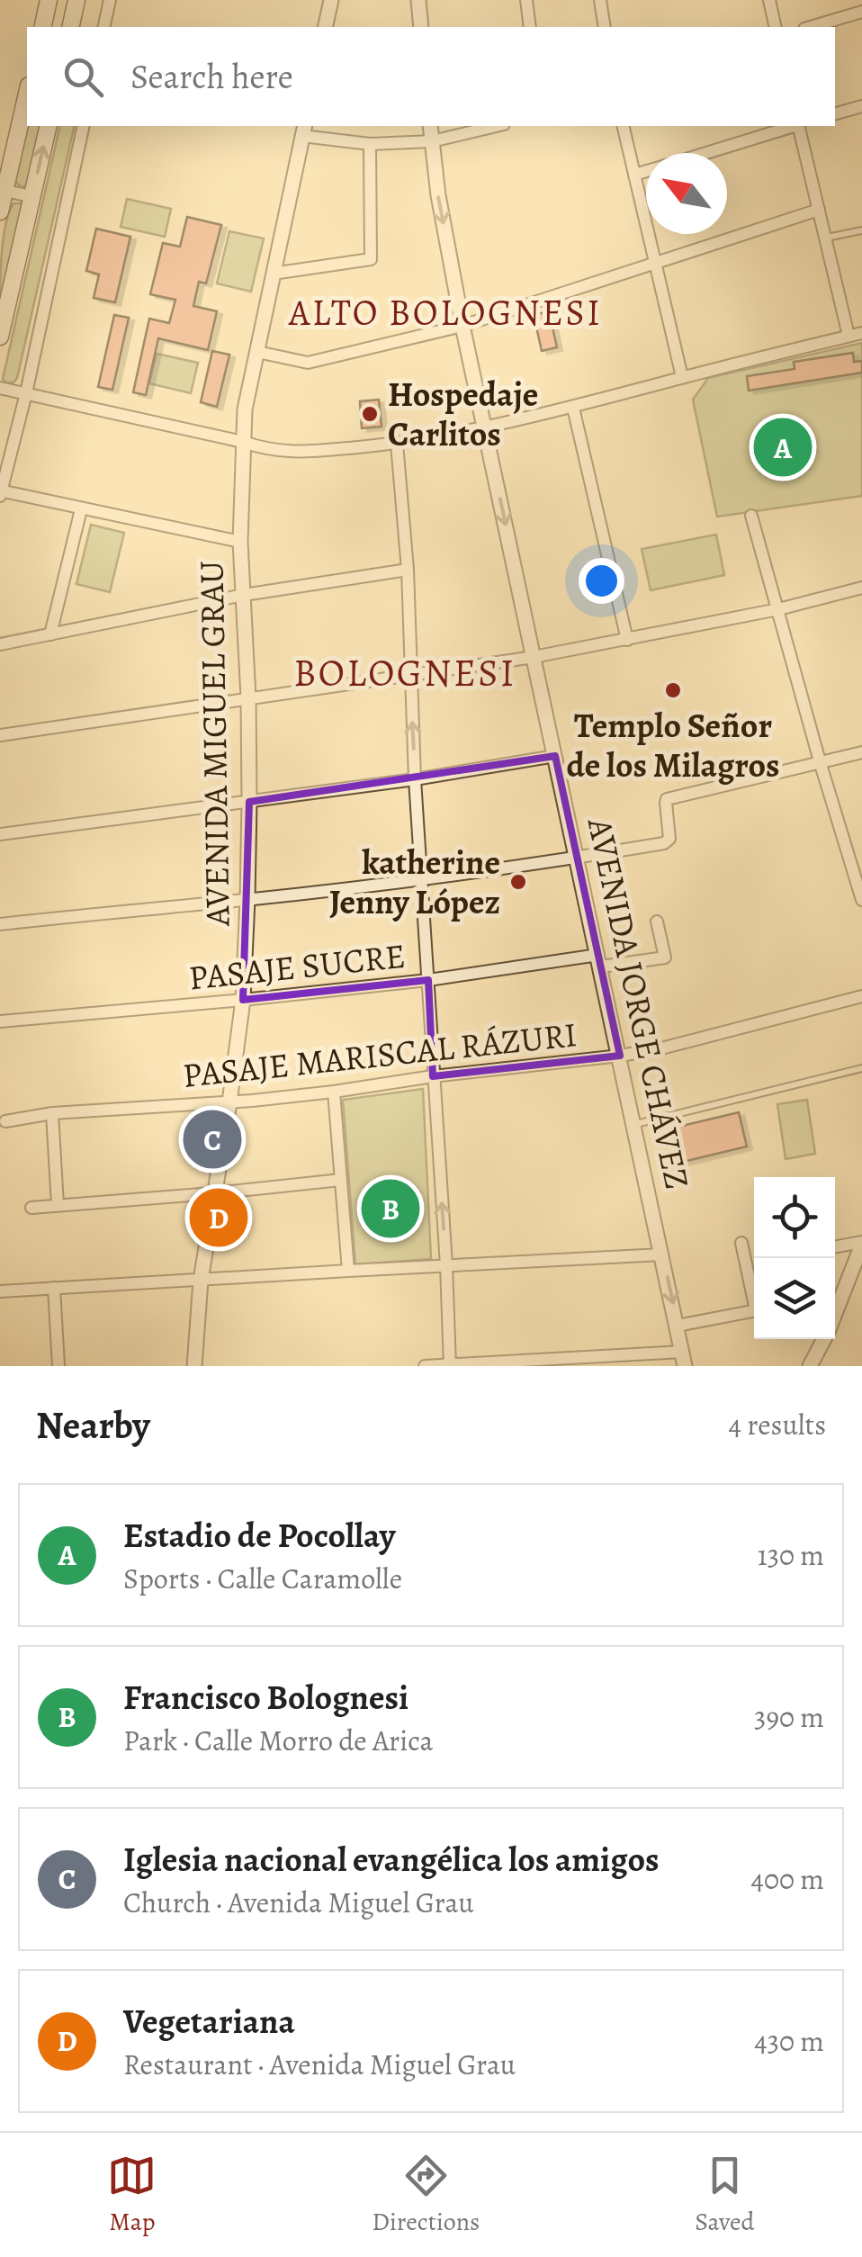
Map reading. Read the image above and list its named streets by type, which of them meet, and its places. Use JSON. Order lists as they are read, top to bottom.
{
  "streets": {
    "street": [
      "AVENIDA MIGUEL GRAU",
      "PASAJE SUCRE",
      "AVENIDA JORGE CHÁVEZ",
      "PASAJE MARISCAL RÁZURI"
    ]
  },
  "crossings": [
    ["AVENIDA MIGUEL GRAU", "PASAJE SUCRE"],
    ["AVENIDA MIGUEL GRAU", "PASAJE MARISCAL RÁZURI"],
    ["PASAJE SUCRE", "AVENIDA JORGE CHÁVEZ"],
    ["AVENIDA JORGE CHÁVEZ", "PASAJE MARISCAL RÁZURI"]
  ],
  "districts": ["ALTO BOLOGNESI", "BOLOGNESI"],
  "places": ["Hospedaje Carlitos", "Templo Señor de los Milagros", "katherine Jenny López"],
  "north": "top left",
  "page": {
    "search": "Search here",
    "pins": [
      "A",
      "C",
      "B",
      "D"
    ],
    "heading": ["Nearby", "4 results"],
    "list": [
      {
        "mark": "A",
        "name": "Estadio de Pocollay",
        "note": "Sports · Calle Caramolle",
        "value": "130 m"
      },
      {
        "mark": "B",
        "name": "Francisco Bolognesi",
        "note": "Park · Calle Morro de Arica",
        "value": "390 m"
      },
      {
        "mark": "C",
        "name": "Iglesia nacional evangélica los amigos",
        "note": "Church · Avenida Miguel Grau",
        "value": "400 m"
      },
      {
        "mark": "D",
        "name": "Vegetariana",
        "note": "Restaurant · Avenida Miguel Grau",
        "value": "430 m"
      }
    ],
    "nav": ["Map", "Directions", "Saved"]
  }
}
